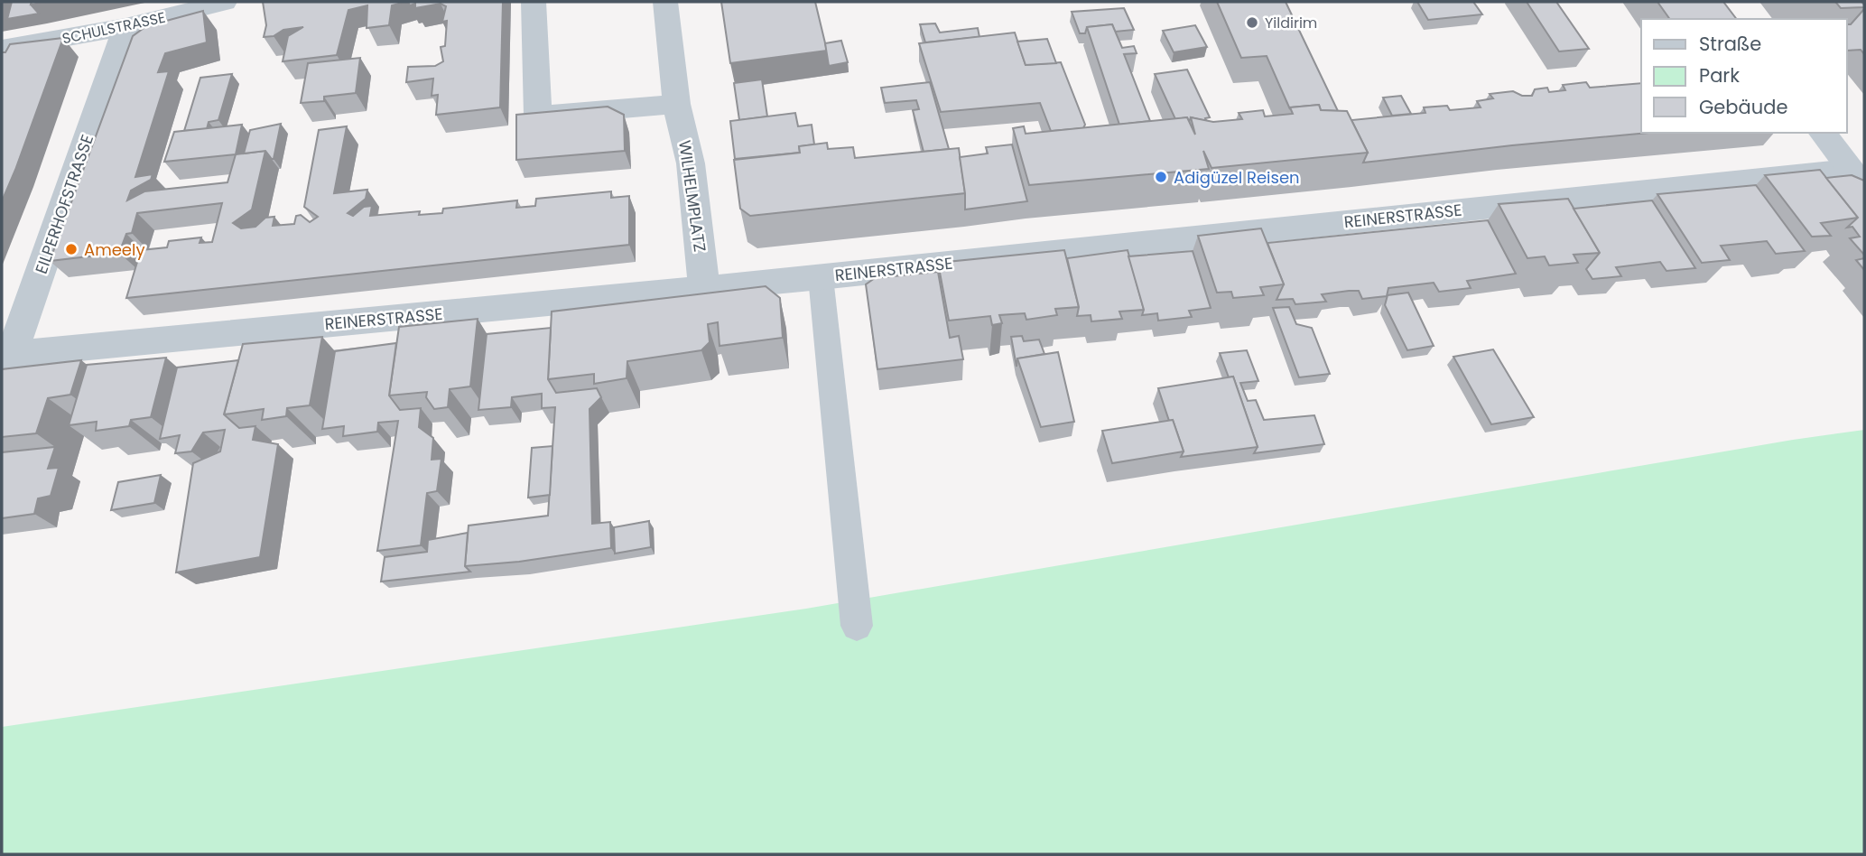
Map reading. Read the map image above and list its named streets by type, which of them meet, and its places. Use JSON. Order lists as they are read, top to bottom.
{
  "streets": {
    "street": [
      "SCHULSTRASSE",
      "WILHELMPLATZ",
      "EILPERHOFSTRASSE",
      "REINERSTRASSE"
    ]
  },
  "crossings": [
    ["SCHULSTRASSE", "EILPERHOFSTRASSE"],
    ["WILHELMPLATZ", "REINERSTRASSE"],
    ["EILPERHOFSTRASSE", "REINERSTRASSE"]
  ],
  "places": ["Yildirim", "Adigüzel Reisen", "Ameely"],
  "legend": ["Straße", "Park", "Gebäude"]
}
